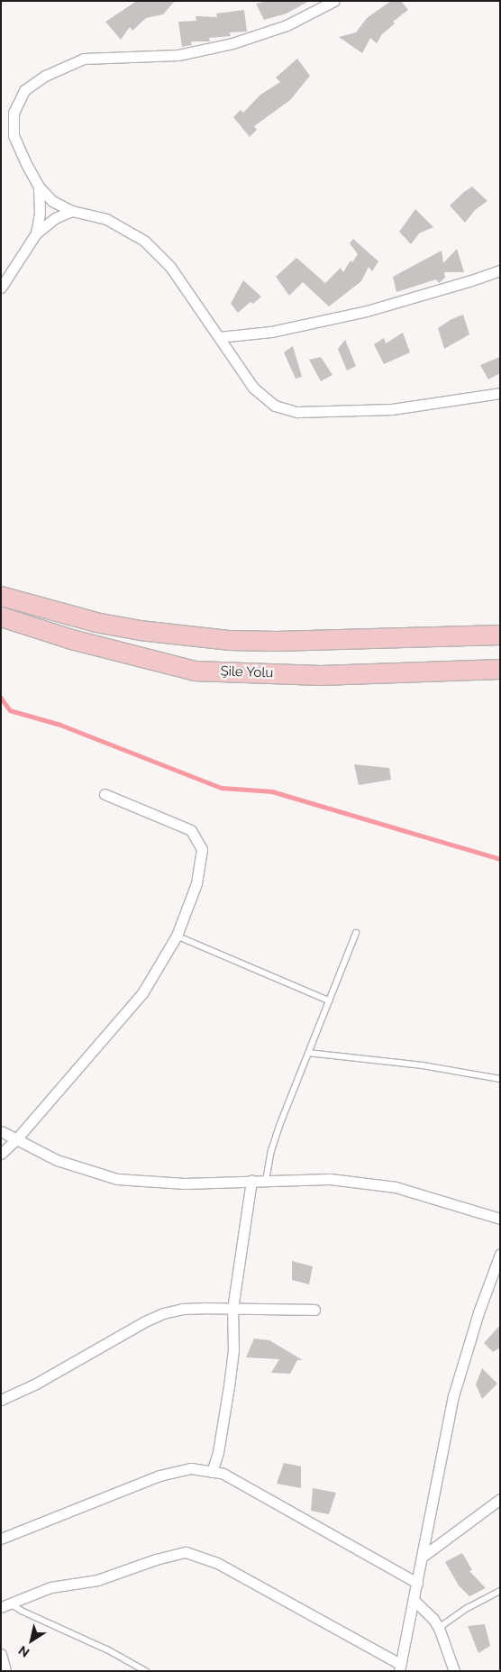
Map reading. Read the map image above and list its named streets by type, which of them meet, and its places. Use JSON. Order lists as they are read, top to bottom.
{
  "streets": {
    "highway": ["Şile Yolu"]
  },
  "north": "bottom left"
}
